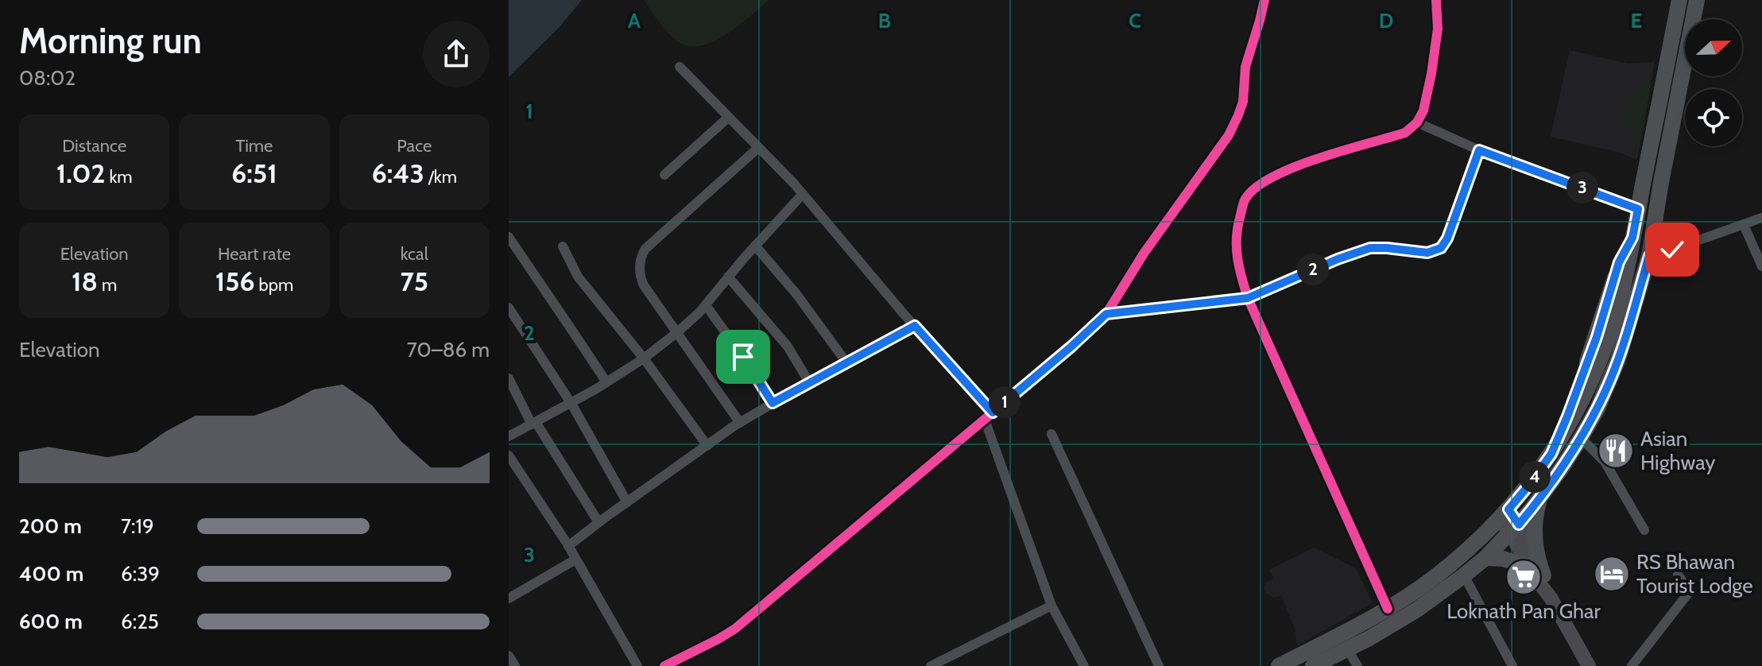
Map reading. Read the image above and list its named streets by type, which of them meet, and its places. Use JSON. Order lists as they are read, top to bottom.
{
  "places": {
    "restaurant": ["Asian Highway"],
    "hotel": ["RS Bhawan Tourist Lodge"],
    "supermarket": ["Loknath Pan Ghar"]
  },
  "north": "right",
  "page": {
    "heading": ["Morning run", "08:02"],
    "stats": [
      ["Distance", "1.02 km"],
      ["Time", "6:51"],
      ["Pace", "6:43 /km"],
      ["Elevation", "18 m"],
      ["Heart rate", "156 bpm"],
      ["kcal", "75"]
    ],
    "pins": [
      "3",
      "2",
      "1",
      "4"
    ],
    "chart": ["Elevation", "70–86 m"],
    "list": [
      {
        "name": "200 m",
        "note": "7:19"
      },
      {
        "name": "400 m",
        "note": "6:39"
      },
      {
        "name": "600 m",
        "note": "6:25"
      }
    ]
  },
  "grid": {
    "columns": [
      "A",
      "B",
      "C",
      "D",
      "E"
    ],
    "rows": ["1", "2", "3"]
  }
}
